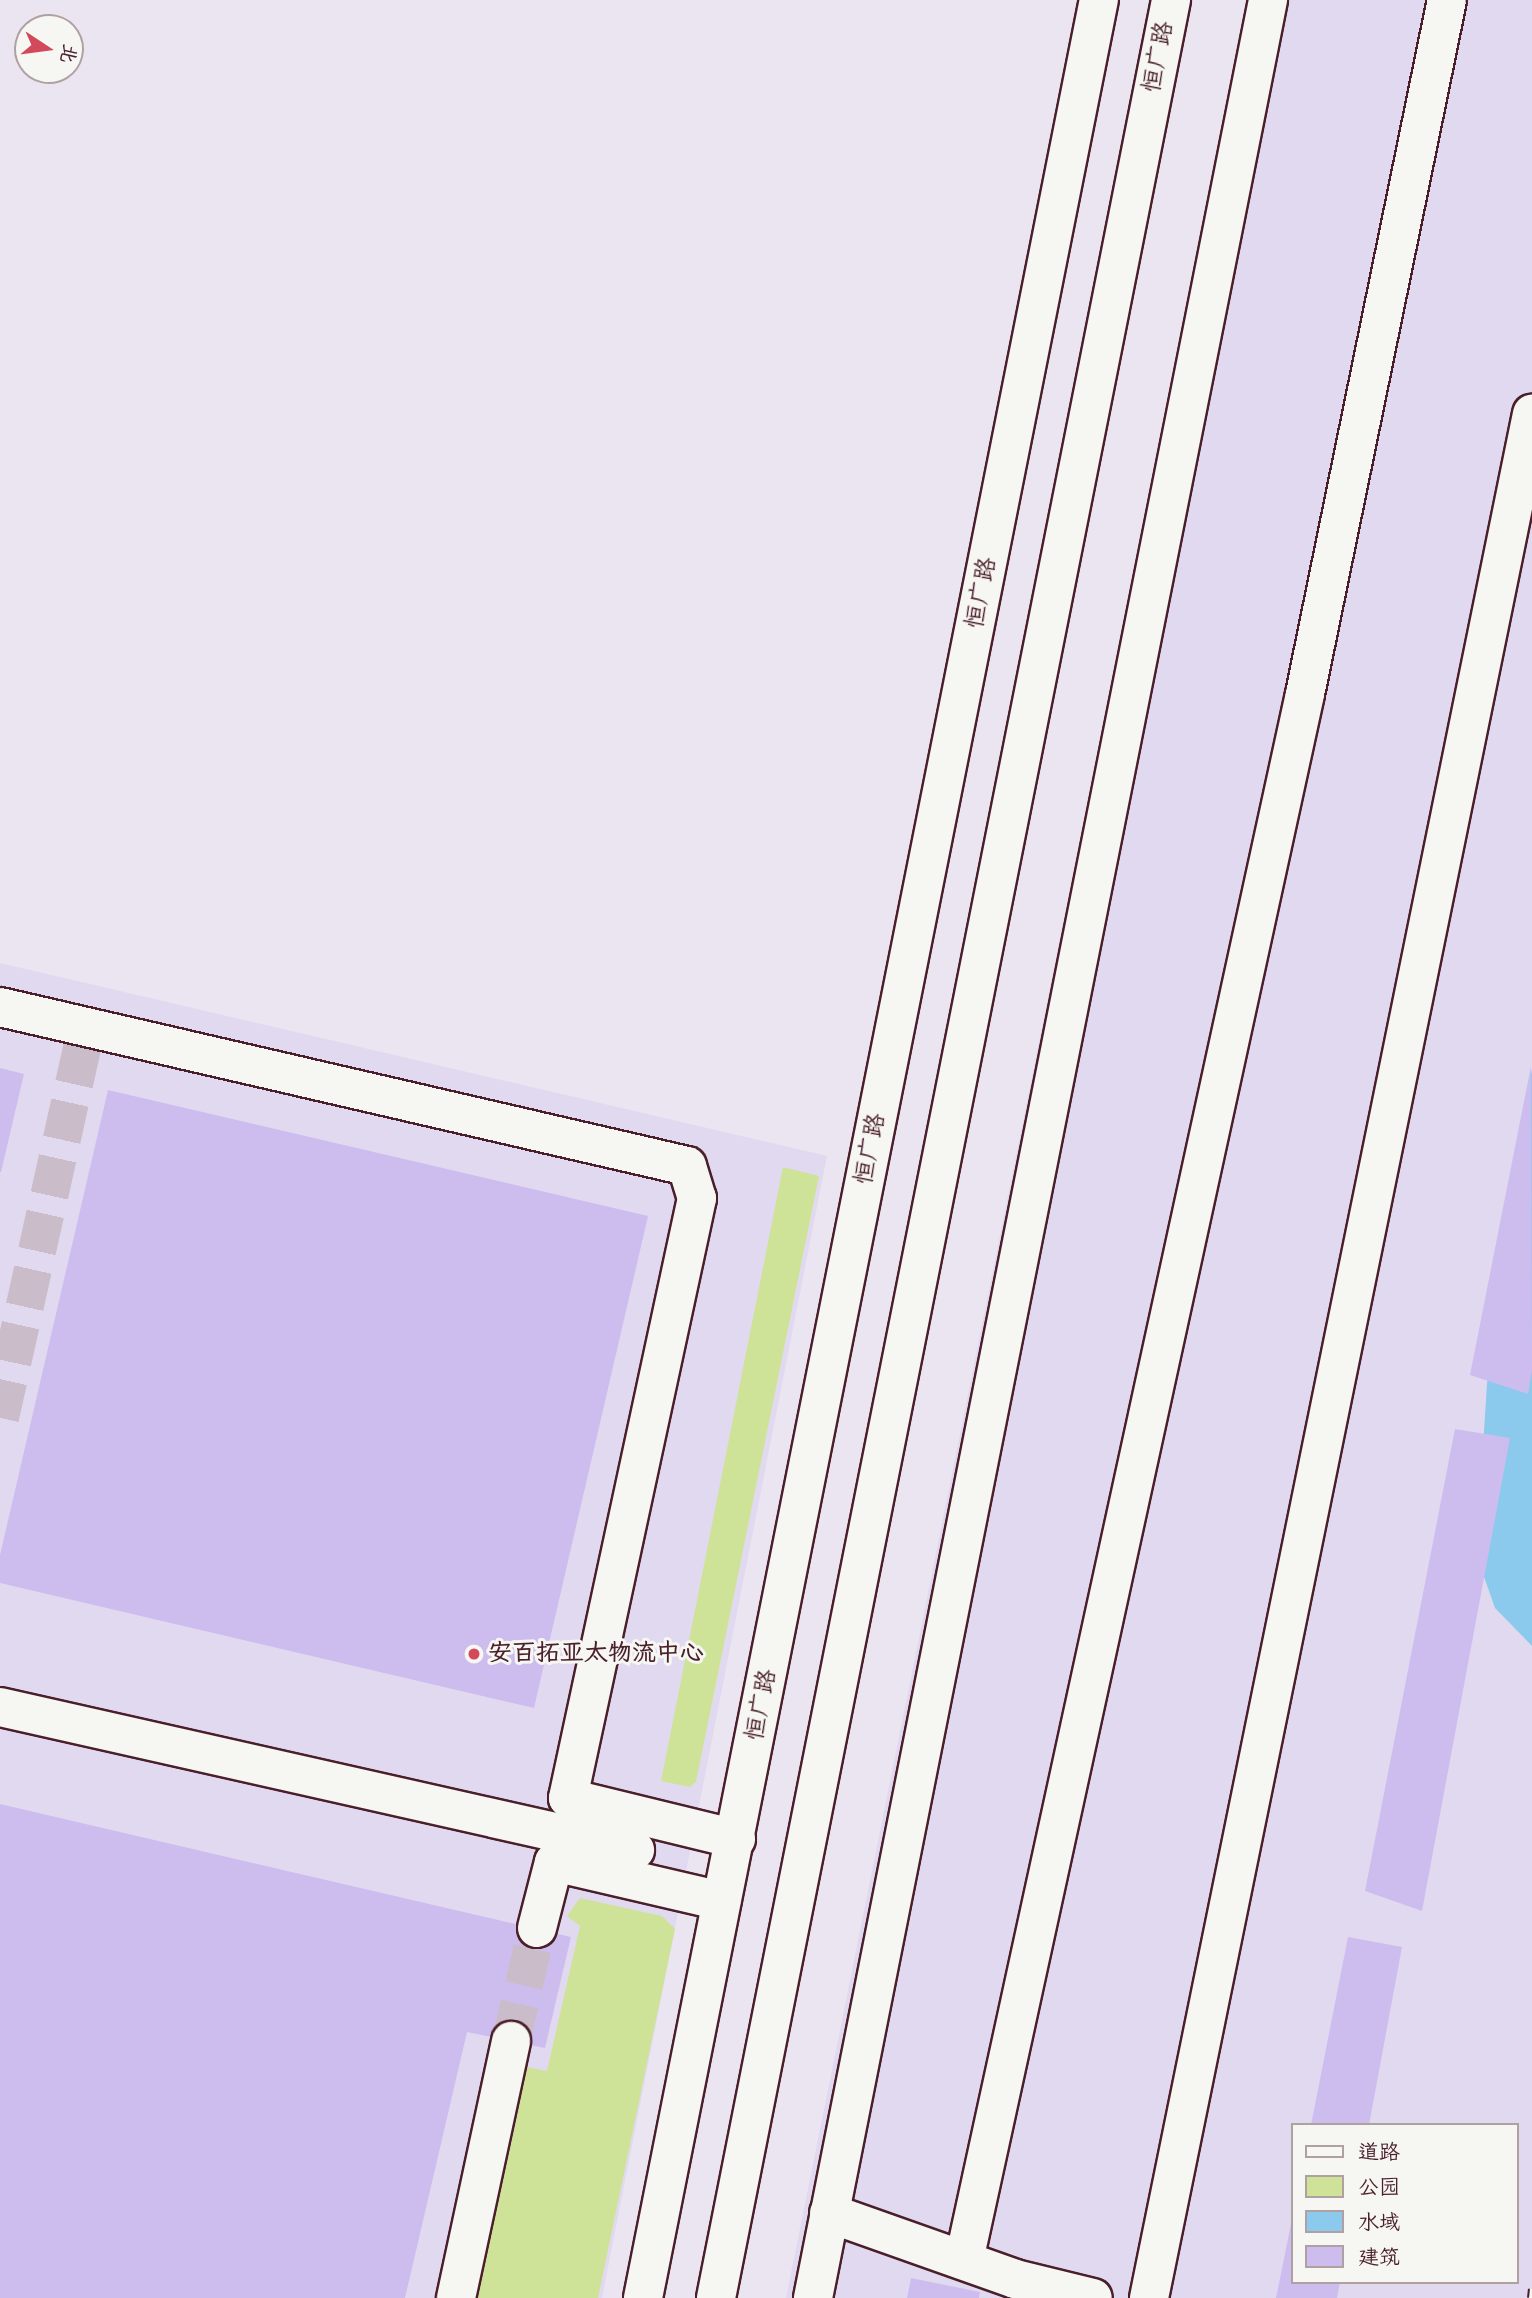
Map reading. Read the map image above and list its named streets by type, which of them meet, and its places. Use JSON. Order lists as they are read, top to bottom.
{
  "streets": {
    "street": ["恒广路"]
  },
  "places": ["安百拓亚太物流中心"],
  "legend": [
    "道路",
    "公园",
    "水域",
    "建筑"
  ],
  "north": "right"
}
